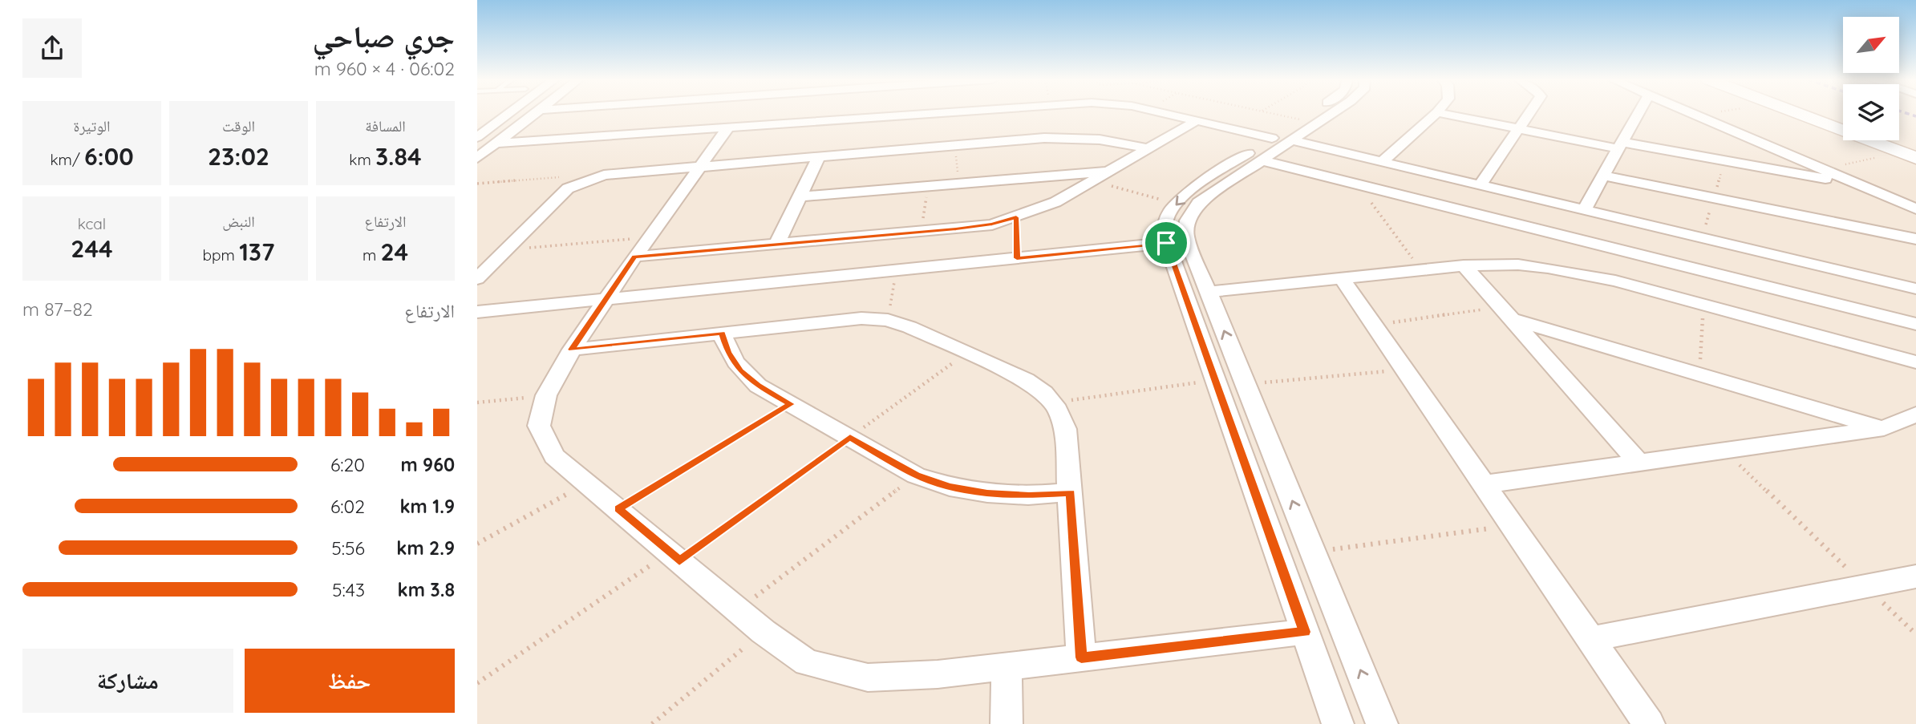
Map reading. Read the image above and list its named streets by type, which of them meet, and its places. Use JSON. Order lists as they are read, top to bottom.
{
  "north": "top right",
  "page": {
    "heading": ["جري صباحي", "06:02 · 4 × 960 m"],
    "stats": [
      ["المسافة", "3.84 km"],
      ["الوقت", "23:02"],
      ["الوتيرة", "6:00 /km"],
      ["الارتفاع", "24 m"],
      ["النبض", "137 bpm"],
      ["kcal", "244"]
    ],
    "chart": ["الارتفاع", "82–87 m"],
    "list": [
      {
        "name": "960 m",
        "note": "6:20"
      },
      {
        "name": "1.9 km",
        "note": "6:02"
      },
      {
        "name": "2.9 km",
        "note": "5:56"
      },
      {
        "name": "3.8 km",
        "note": "5:43"
      }
    ],
    "buttons": ["حفظ", "مشاركة"]
  }
}
